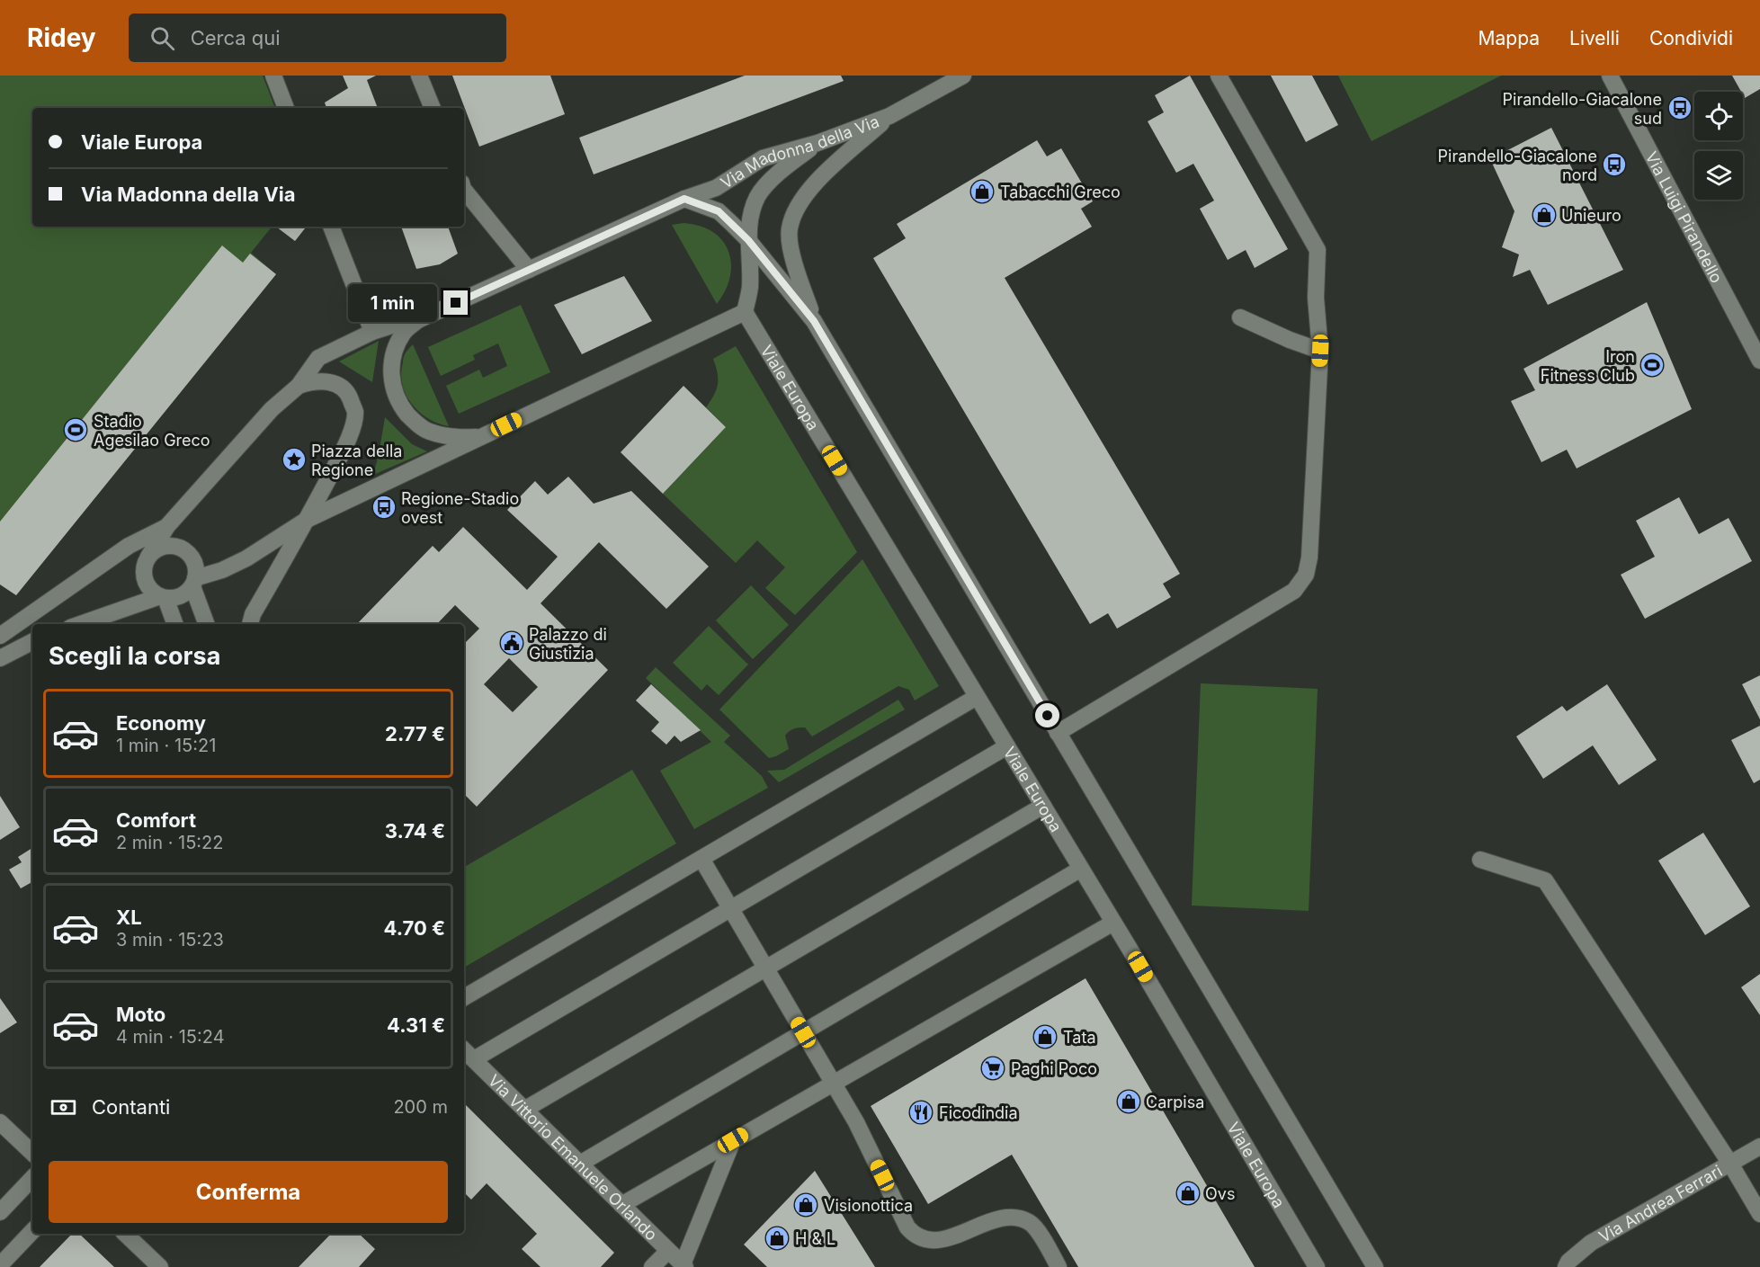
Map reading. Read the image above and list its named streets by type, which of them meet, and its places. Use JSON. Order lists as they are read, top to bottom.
{
  "streets": {
    "street": [
      "Via Madonna della Via",
      "Via Luigi Pirandello",
      "Viale Europa",
      "Via Vittorio Emanuele Orlando",
      "Via Andrea Ferrari"
    ]
  },
  "places": {
    "bus stop": ["Pirandello-Giacalone sud", "Pirandello-Giacalone nord", "Regione-Stadio ovest"],
    "shop": [
      "Tabacchi Greco",
      "Unieuro",
      "Tata",
      "Carpisa",
      "Ovs",
      "Visionottica",
      "H & L"
    ],
    "sports": ["Iron Fitness Club", "Stadio Agesilao Greco"],
    "place": ["Piazza della Regione"],
    "public building": ["Palazzo di Giustizia"],
    "supermarket": ["Paghi Poco"],
    "restaurant": ["Ficodindia"]
  },
  "page": {
    "header": "Ridey",
    "search": "Cerca qui",
    "nav": ["Mappa", "Livelli", "Condividi"],
    "banner": ["Viale Europa", "Via Madonna della Via"],
    "bubble": "1 min",
    "heading": "Scegli la corsa",
    "list": [
      {
        "name": "Economy",
        "note": "1 min · 15:21",
        "value": "2.77 €"
      },
      {
        "name": "Comfort",
        "note": "2 min · 15:22",
        "value": "3.74 €"
      },
      {
        "name": "XL",
        "note": "3 min · 15:23",
        "value": "4.70 €"
      },
      {
        "name": "Moto",
        "note": "4 min · 15:24",
        "value": "4.31 €"
      }
    ],
    "pay": ["Contanti", "200 m"],
    "buttons": "Conferma"
  }
}
